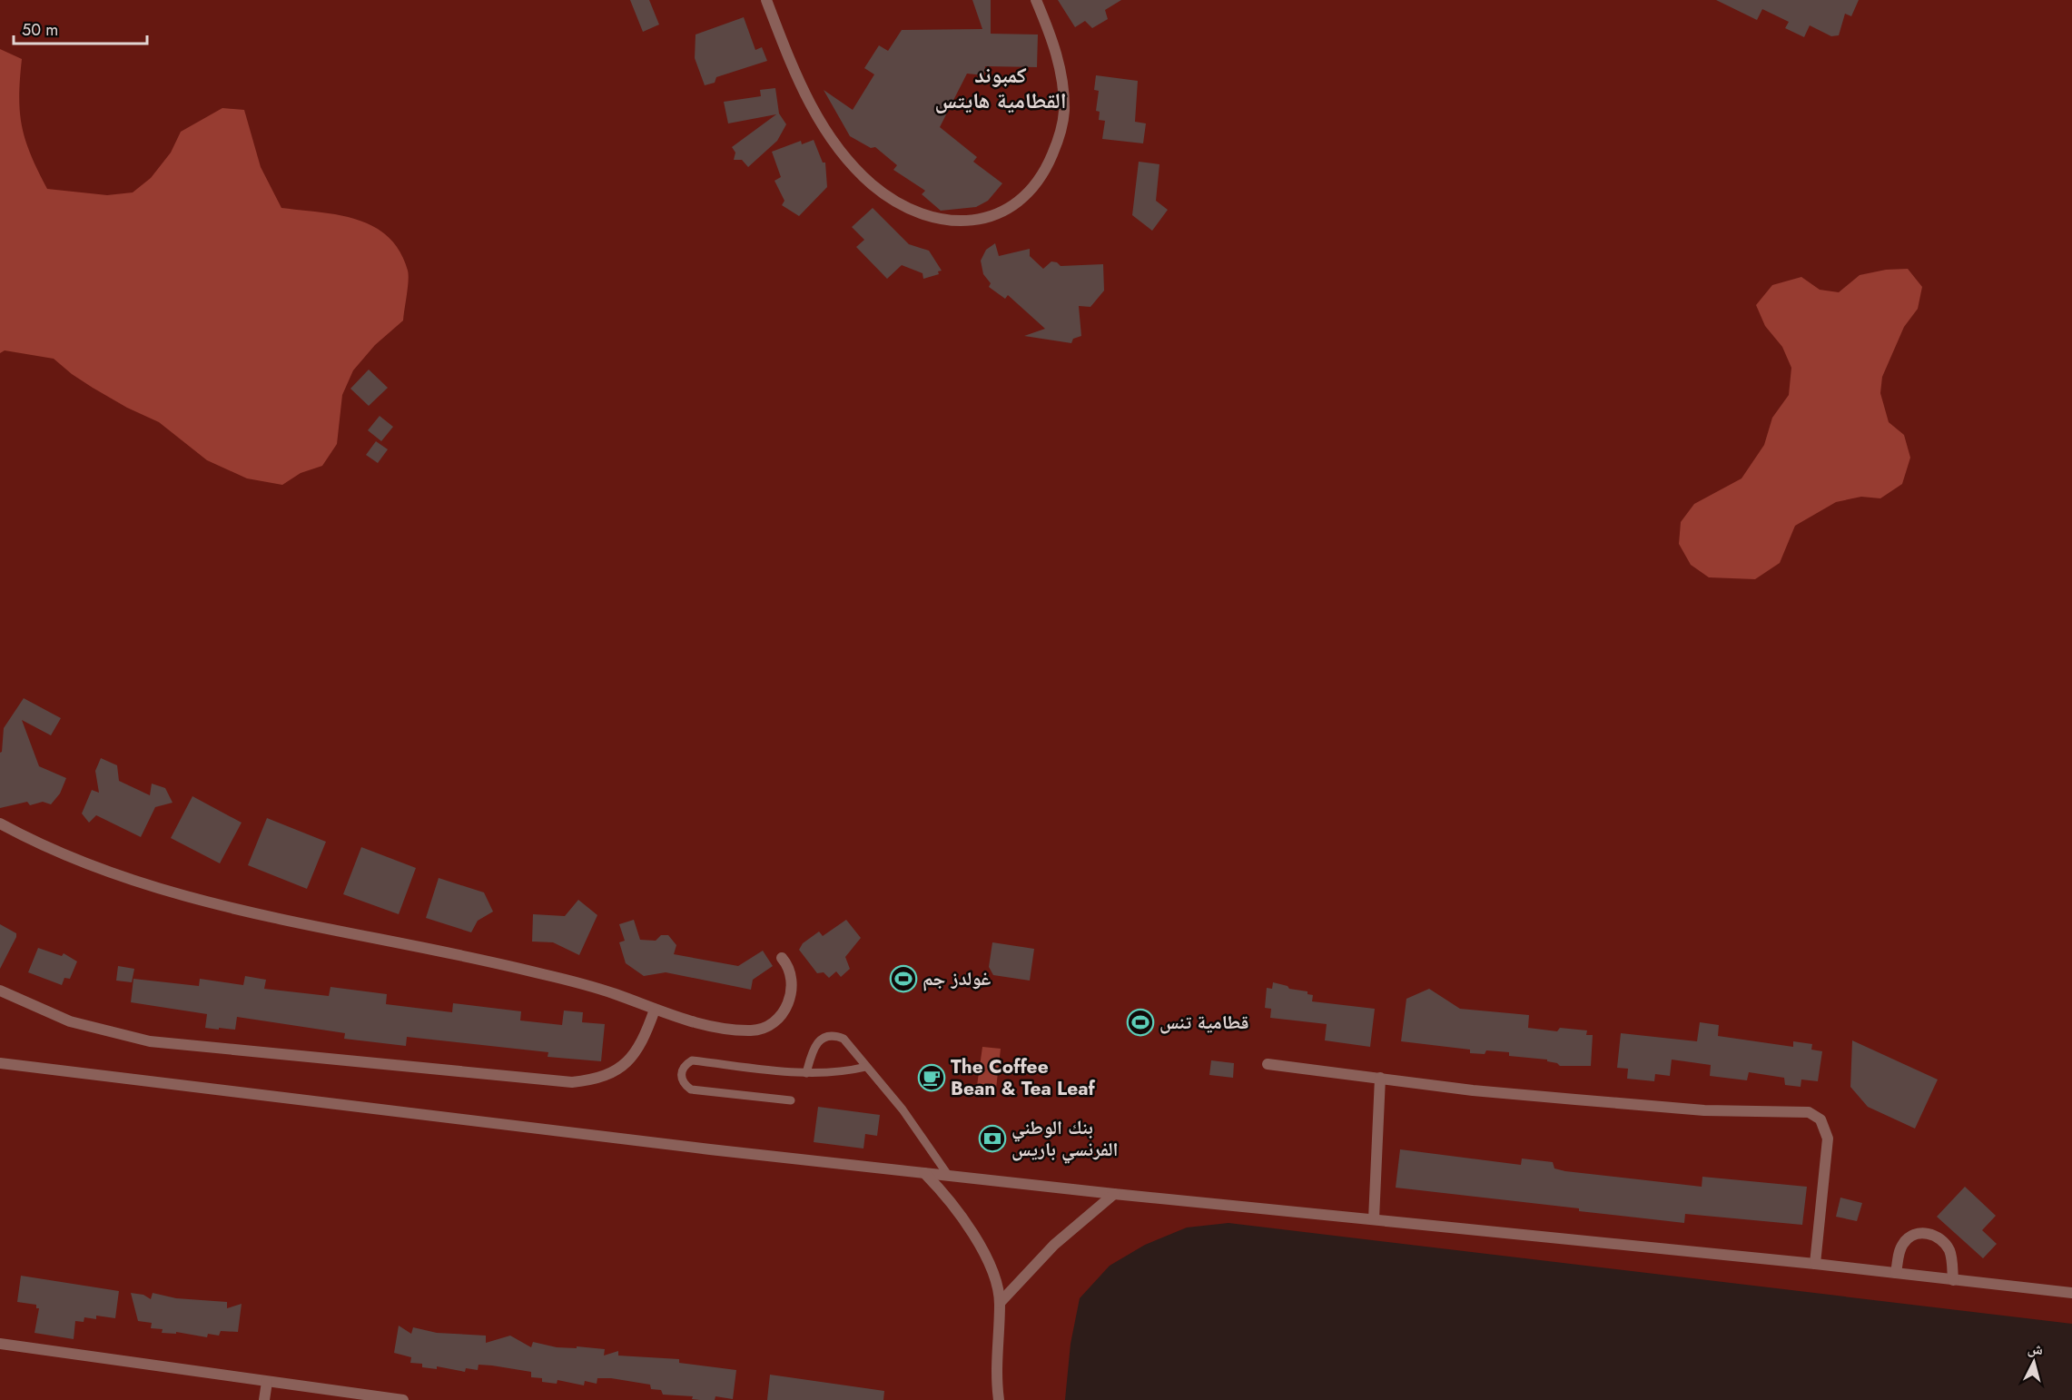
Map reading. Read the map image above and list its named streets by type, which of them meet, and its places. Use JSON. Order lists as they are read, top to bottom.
{
  "districts": ["كمبوند القطامية هايتس"],
  "places": {
    "sports": ["غولدز جم", "قطامية تنس"],
    "cafe": ["The Coffee Bean & Tea Leaf"],
    "bank": ["بنك الوطني الفرنسي باريس"]
  },
  "scale_bar": "50 m",
  "north": "top"
}
